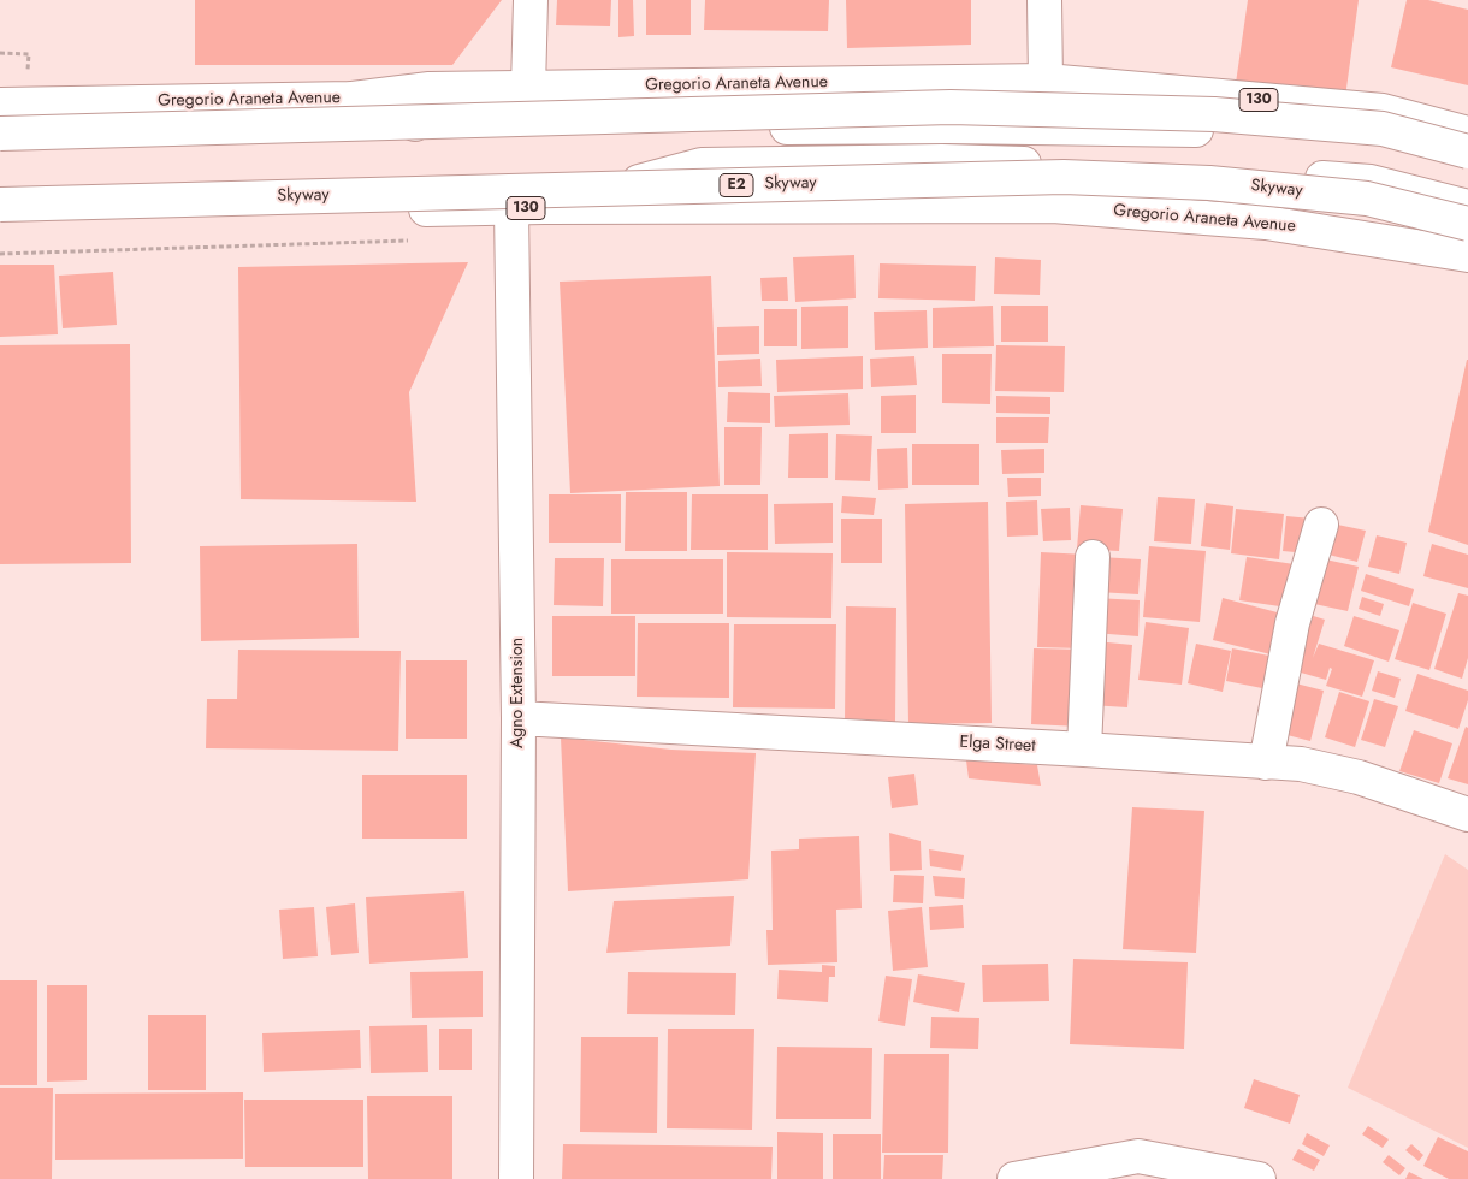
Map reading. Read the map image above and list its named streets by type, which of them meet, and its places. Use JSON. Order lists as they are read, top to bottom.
{
  "streets": {
    "main road": [
      "Gregorio Araneta Avenue",
      "130",
      "Skyway",
      "E2",
      "Agno Extension",
      "Elga Street"
    ]
  },
  "crossings": [
    ["Gregorio Araneta Avenue", "Agno Extension"],
    ["Agno Extension", "Elga Street"]
  ]
}
